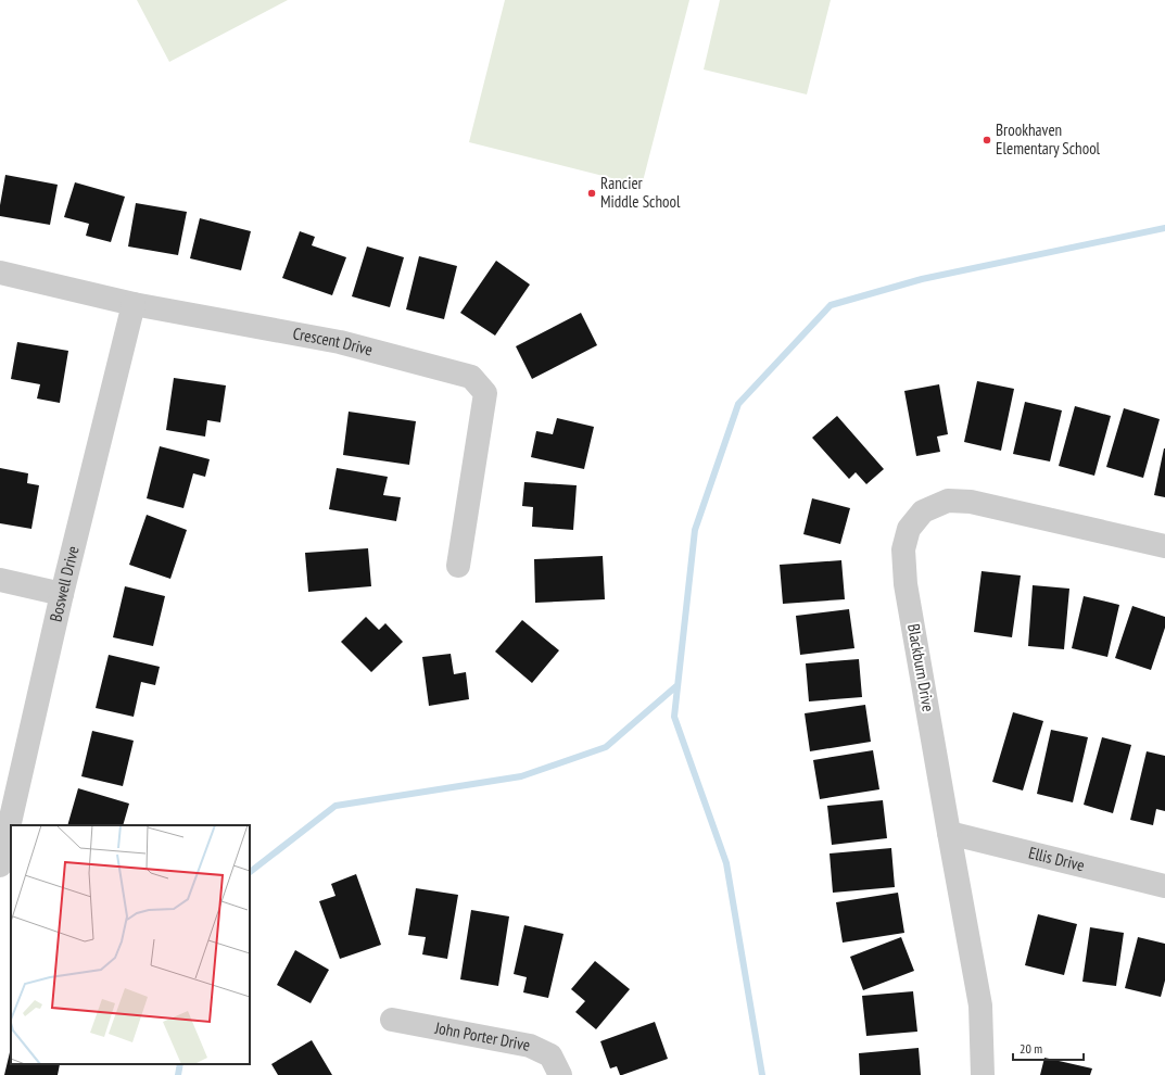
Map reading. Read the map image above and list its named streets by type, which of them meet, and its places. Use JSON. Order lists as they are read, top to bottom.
{
  "streets": {
    "street": [
      "Crescent Drive",
      "Boswell Drive",
      "Blackburn Drive",
      "Ellis Drive",
      "John Porter Drive"
    ]
  },
  "crossings": [
    ["Crescent Drive", "Boswell Drive"],
    ["Blackburn Drive", "Ellis Drive"]
  ],
  "places": ["Brookhaven Elementary School", "Rancier Middle School"],
  "scale_bar": "20 m"
}
